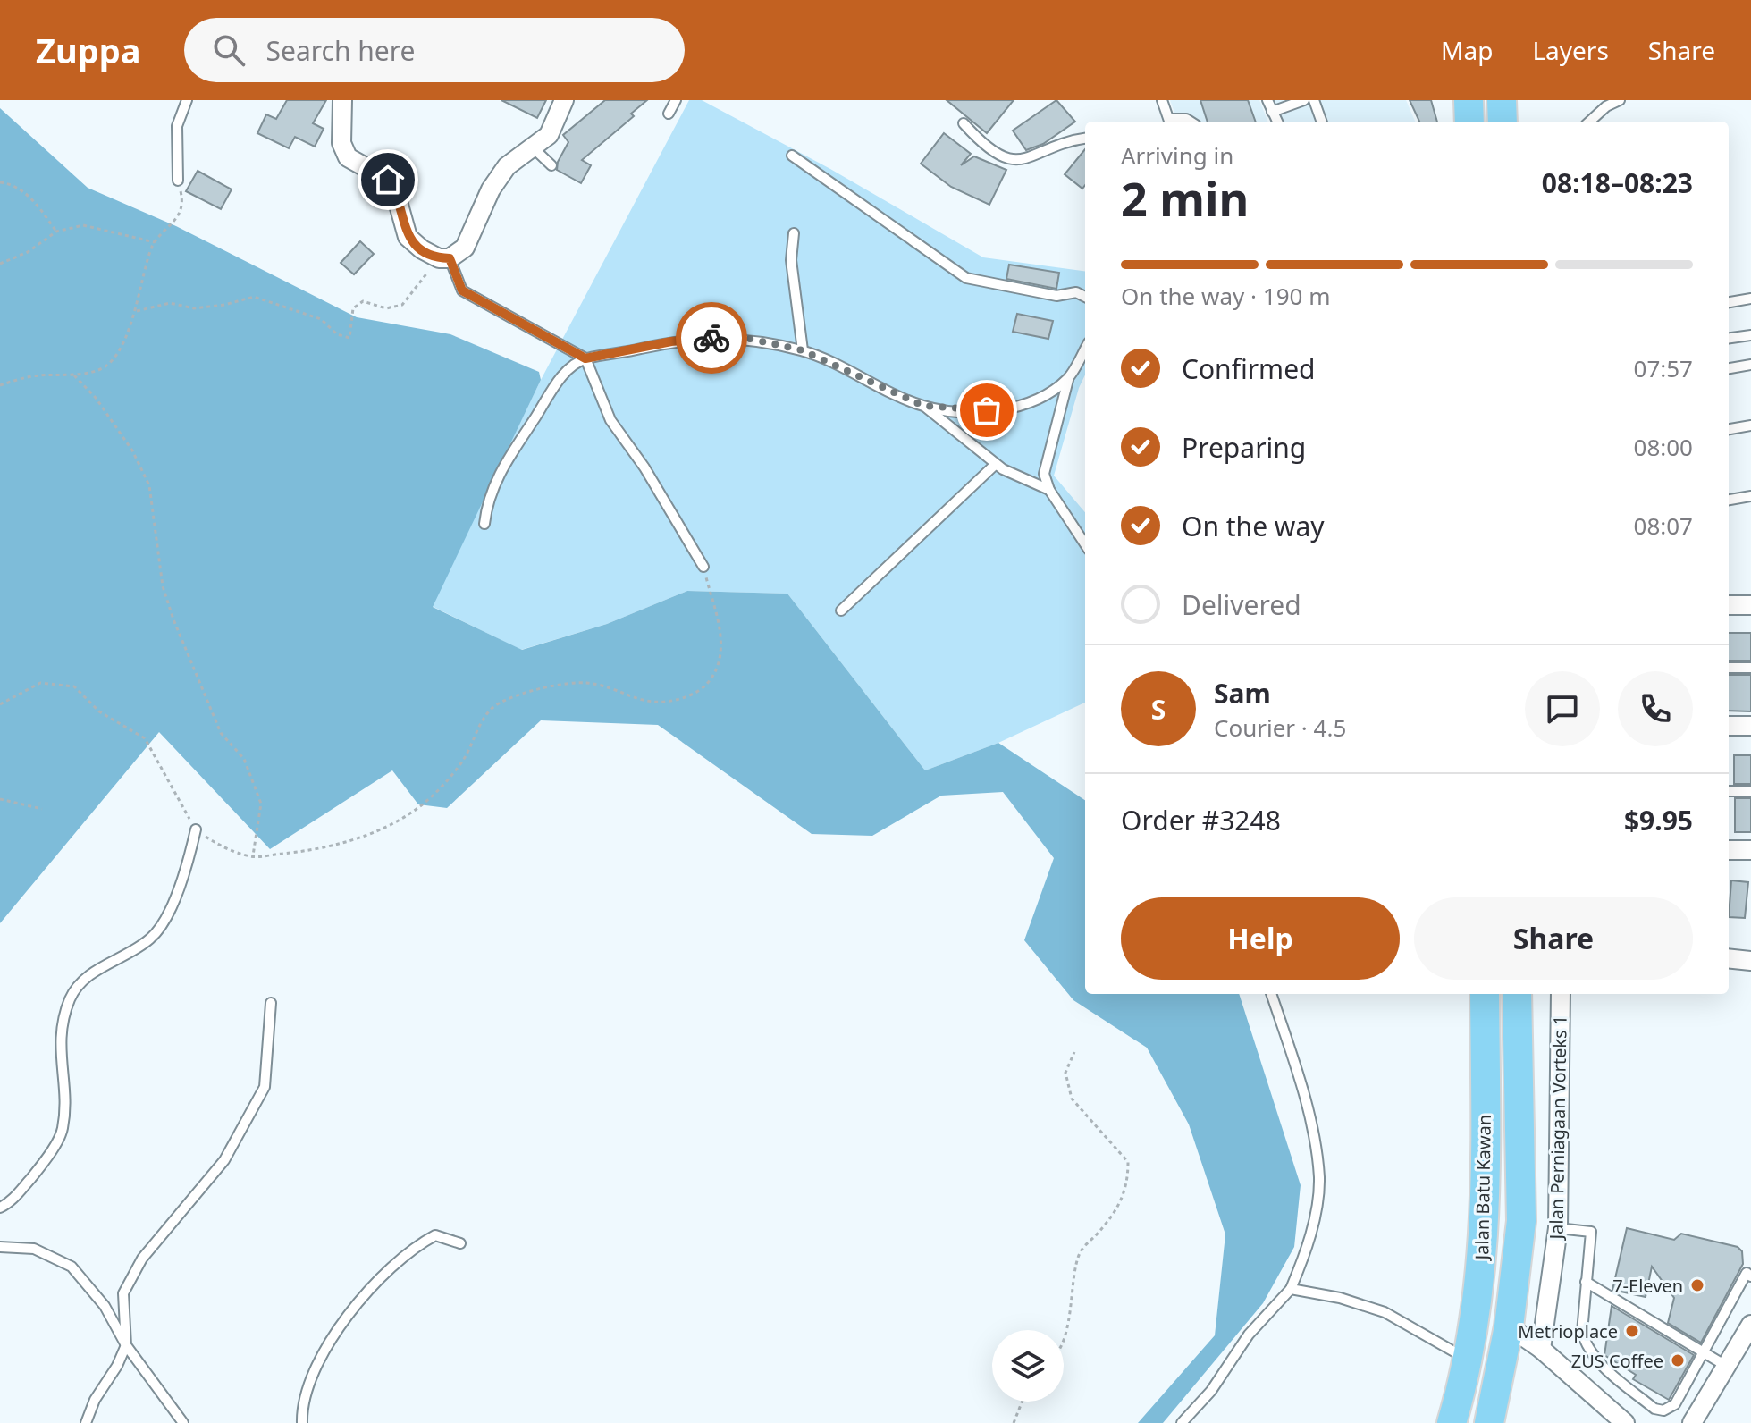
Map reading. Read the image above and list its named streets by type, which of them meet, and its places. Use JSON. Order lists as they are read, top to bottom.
{
  "streets": {
    "main road": ["Jalan Batu Kawan"],
    "street": ["Jalan Perniagaan Vorteks 1"]
  },
  "places": ["7-Eleven", "Metrioplace", "ZUS Coffee"],
  "page": {
    "header": "Zuppa",
    "search": "Search here",
    "nav": ["Map", "Layers", "Share"],
    "heading": ["2 min", "Arriving in", "08:18–08:23"],
    "panel": [
      "Sam",
      "Courier · 4.5",
      "Order #3248",
      "$9.95"
    ],
    "bar": "On the way · 190 m",
    "list": [
      ["Confirmed", "07:57"],
      ["Preparing", "08:00"],
      ["On the way", "08:07"],
      "Delivered"
    ],
    "round": "S",
    "buttons": ["Help", "Share"]
  }
}
